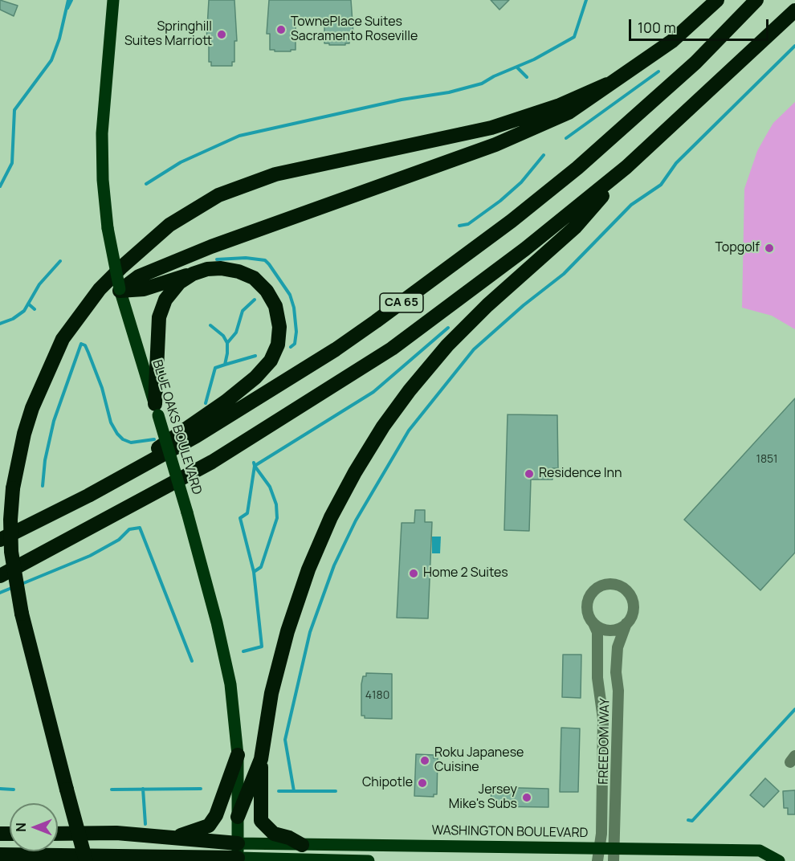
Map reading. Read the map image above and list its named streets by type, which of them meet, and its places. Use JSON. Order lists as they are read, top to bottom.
{
  "streets": {
    "highway": ["CA 65"],
    "main road": ["BLUE OAKS BOULEVARD", "WASHINGTON BOULEVARD"],
    "street": ["FREEDOM WAY"]
  },
  "crossings": [
    ["BLUE OAKS BOULEVARD", "WASHINGTON BOULEVARD"],
    ["FREEDOM WAY", "WASHINGTON BOULEVARD"]
  ],
  "places": [
    "TownePlace Suites Sacramento Roseville",
    "Springhill Suites Marriott",
    "Topgolf",
    "Residence Inn",
    "Home 2 Suites",
    "Roku Japanese Cuisine",
    "Chipotle",
    "Jersey Mike's Subs"
  ],
  "house_numbers": ["1851", "4180"],
  "scale_bar": "100 m",
  "north": "left"
}
